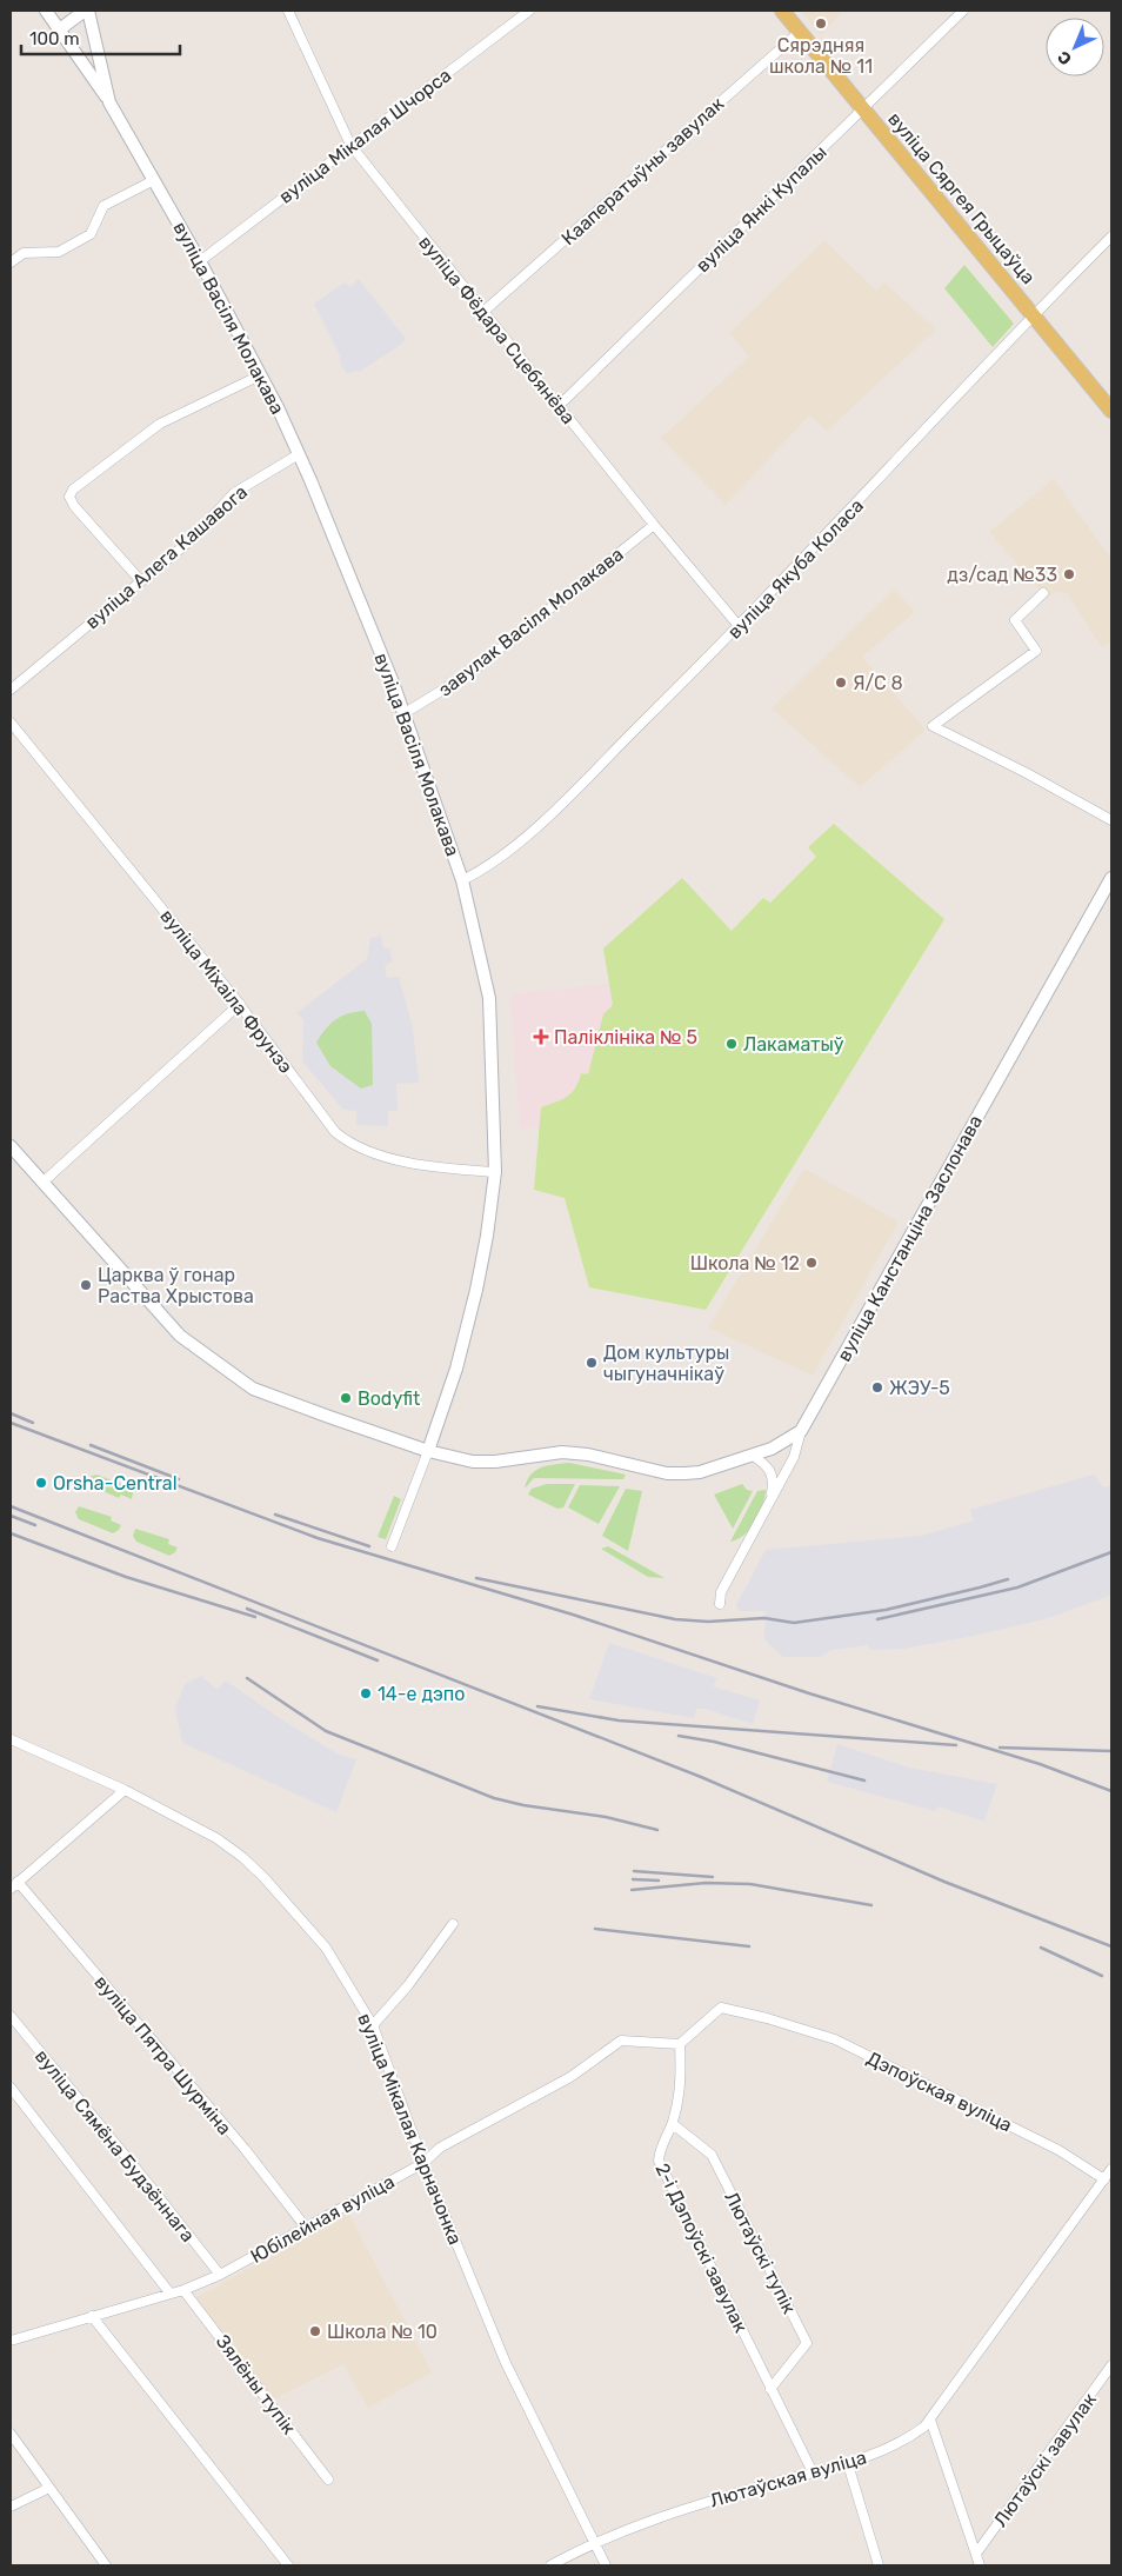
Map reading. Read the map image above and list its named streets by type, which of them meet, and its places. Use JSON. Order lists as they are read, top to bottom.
{
  "streets": {
    "main road": ["вуліца Сяргея Грыцаўца"],
    "street": [
      "вуліца Мікалая Шчорса",
      "Кааператыўны завулак",
      "вуліца Янкі Купалы",
      "вуліца Васіля Молакава",
      "вуліца Фёдара Сцебянёва",
      "вуліца Алега Кашавога",
      "вуліца Якуба Коласа",
      "завулак Васіля Молакава",
      "вуліца Міхаіла Фрунзэ",
      "вуліца Канстанціна Заслонава",
      "вуліца Пятра Шурміна",
      "Дэпоўская вуліца",
      "вуліца Мікалая Карначонка",
      "вуліца Сямёна Будзённага",
      "Юбілейная вуліца",
      "2-і Дэпоўскі завулак",
      "Лютаўскі тупік",
      "Зялёны тупік",
      "Лютаўскі завулак",
      "Лютаўская вуліца"
    ]
  },
  "crossings": [
    ["вуліца Мікалая Шчорса", "вуліца Васіля Молакава"],
    ["вуліца Мікалая Шчорса", "вуліца Фёдара Сцебянёва"],
    ["Кааператыўны завулак", "вуліца Сяргея Грыцаўца"],
    ["Кааператыўны завулак", "вуліца Фёдара Сцебянёва"],
    ["вуліца Сяргея Грыцаўца", "вуліца Янкі Купалы"],
    ["вуліца Сяргея Грыцаўца", "вуліца Якуба Коласа"],
    ["вуліца Янкі Купалы", "вуліца Фёдара Сцебянёва"],
    ["вуліца Васіля Молакава", "вуліца Алега Кашавога"],
    ["вуліца Васіля Молакава", "вуліца Якуба Коласа"],
    ["вуліца Васіля Молакава", "завулак Васіля Молакава"],
    ["вуліца Васіля Молакава", "вуліца Міхаіла Фрунзэ"],
    ["вуліца Фёдара Сцебянёва", "вуліца Якуба Коласа"],
    ["вуліца Фёдара Сцебянёва", "завулак Васіля Молакава"],
    ["вуліца Пятра Шурміна", "Юбілейная вуліца"],
    ["Дэпоўская вуліца", "Юбілейная вуліца"],
    ["Дэпоўская вуліца", "2-і Дэпоўскі завулак"],
    ["Дэпоўская вуліца", "Лютаўская вуліца"],
    ["вуліца Мікалая Карначонка", "Юбілейная вуліца"],
    ["вуліца Мікалая Карначонка", "Лютаўская вуліца"],
    ["вуліца Сямёна Будзённага", "Юбілейная вуліца"],
    ["Юбілейная вуліца", "2-і Дэпоўскі завулак"],
    ["Юбілейная вуліца", "Зялёны тупік"],
    ["2-і Дэпоўскі завулак", "Лютаўскі тупік"],
    ["2-і Дэпоўскі завулак", "Лютаўская вуліца"]
  ],
  "places": {
    "other": [
      "Сярэдняя школа № 11",
      "дз/сад №33",
      "Я/С 8",
      "Лакаматыў",
      "Школа № 12",
      "Царква ў гонар Раства Хрыстова",
      "Дом культуры чыгуначнікаў",
      "ЖЭУ-5",
      "Bodyfit",
      "Orsha-Central",
      "14-е дэпо",
      "Школа № 10"
    ],
    "health": ["Паліклініка № 5"]
  },
  "scale_bar": "100 m",
  "north": "bottom left"
}
